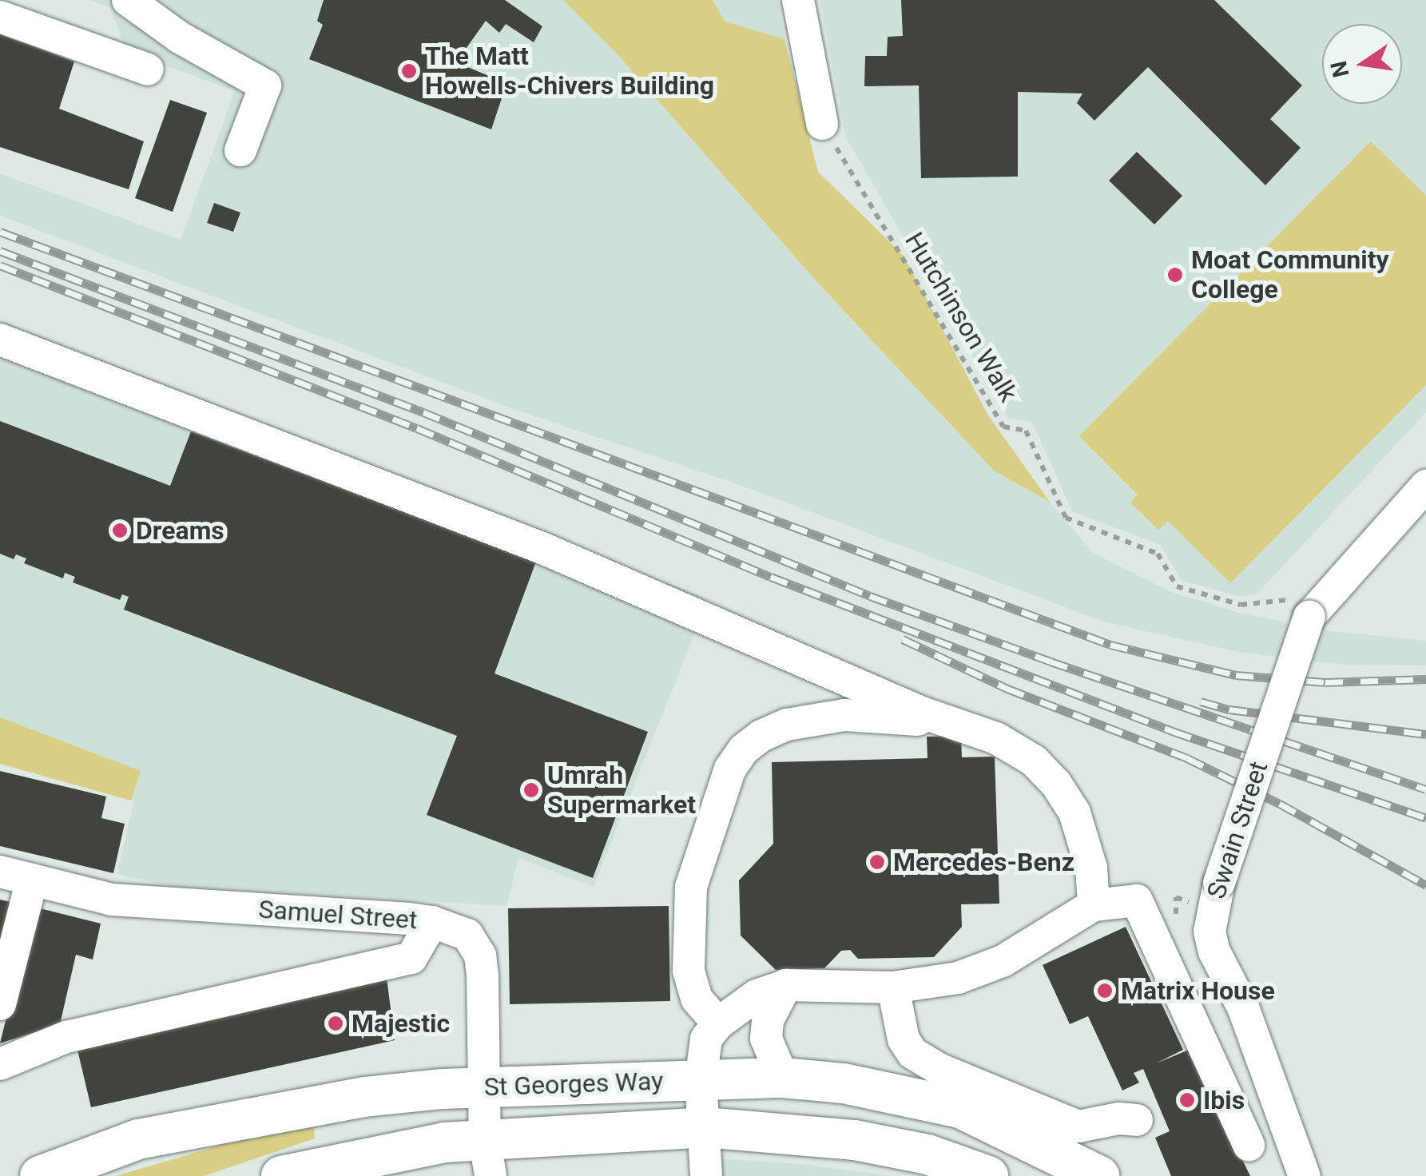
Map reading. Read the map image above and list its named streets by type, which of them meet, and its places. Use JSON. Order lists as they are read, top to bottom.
{
  "streets": {
    "main road": ["St Georges Way"],
    "street": ["Swain Street", "Samuel Street"],
    "path": ["Hutchinson Walk"]
  },
  "crossings": [
    ["Hutchinson Walk", "Swain Street"],
    ["Samuel Street", "St Georges Way"]
  ],
  "places": [
    "The Matt Howells-Chivers Building",
    "Moat Community College",
    "Dreams",
    "Umrah Supermarket",
    "Mercedes-Benz",
    "Matrix House",
    "Majestic",
    "Ibis"
  ],
  "north": "left"
}
